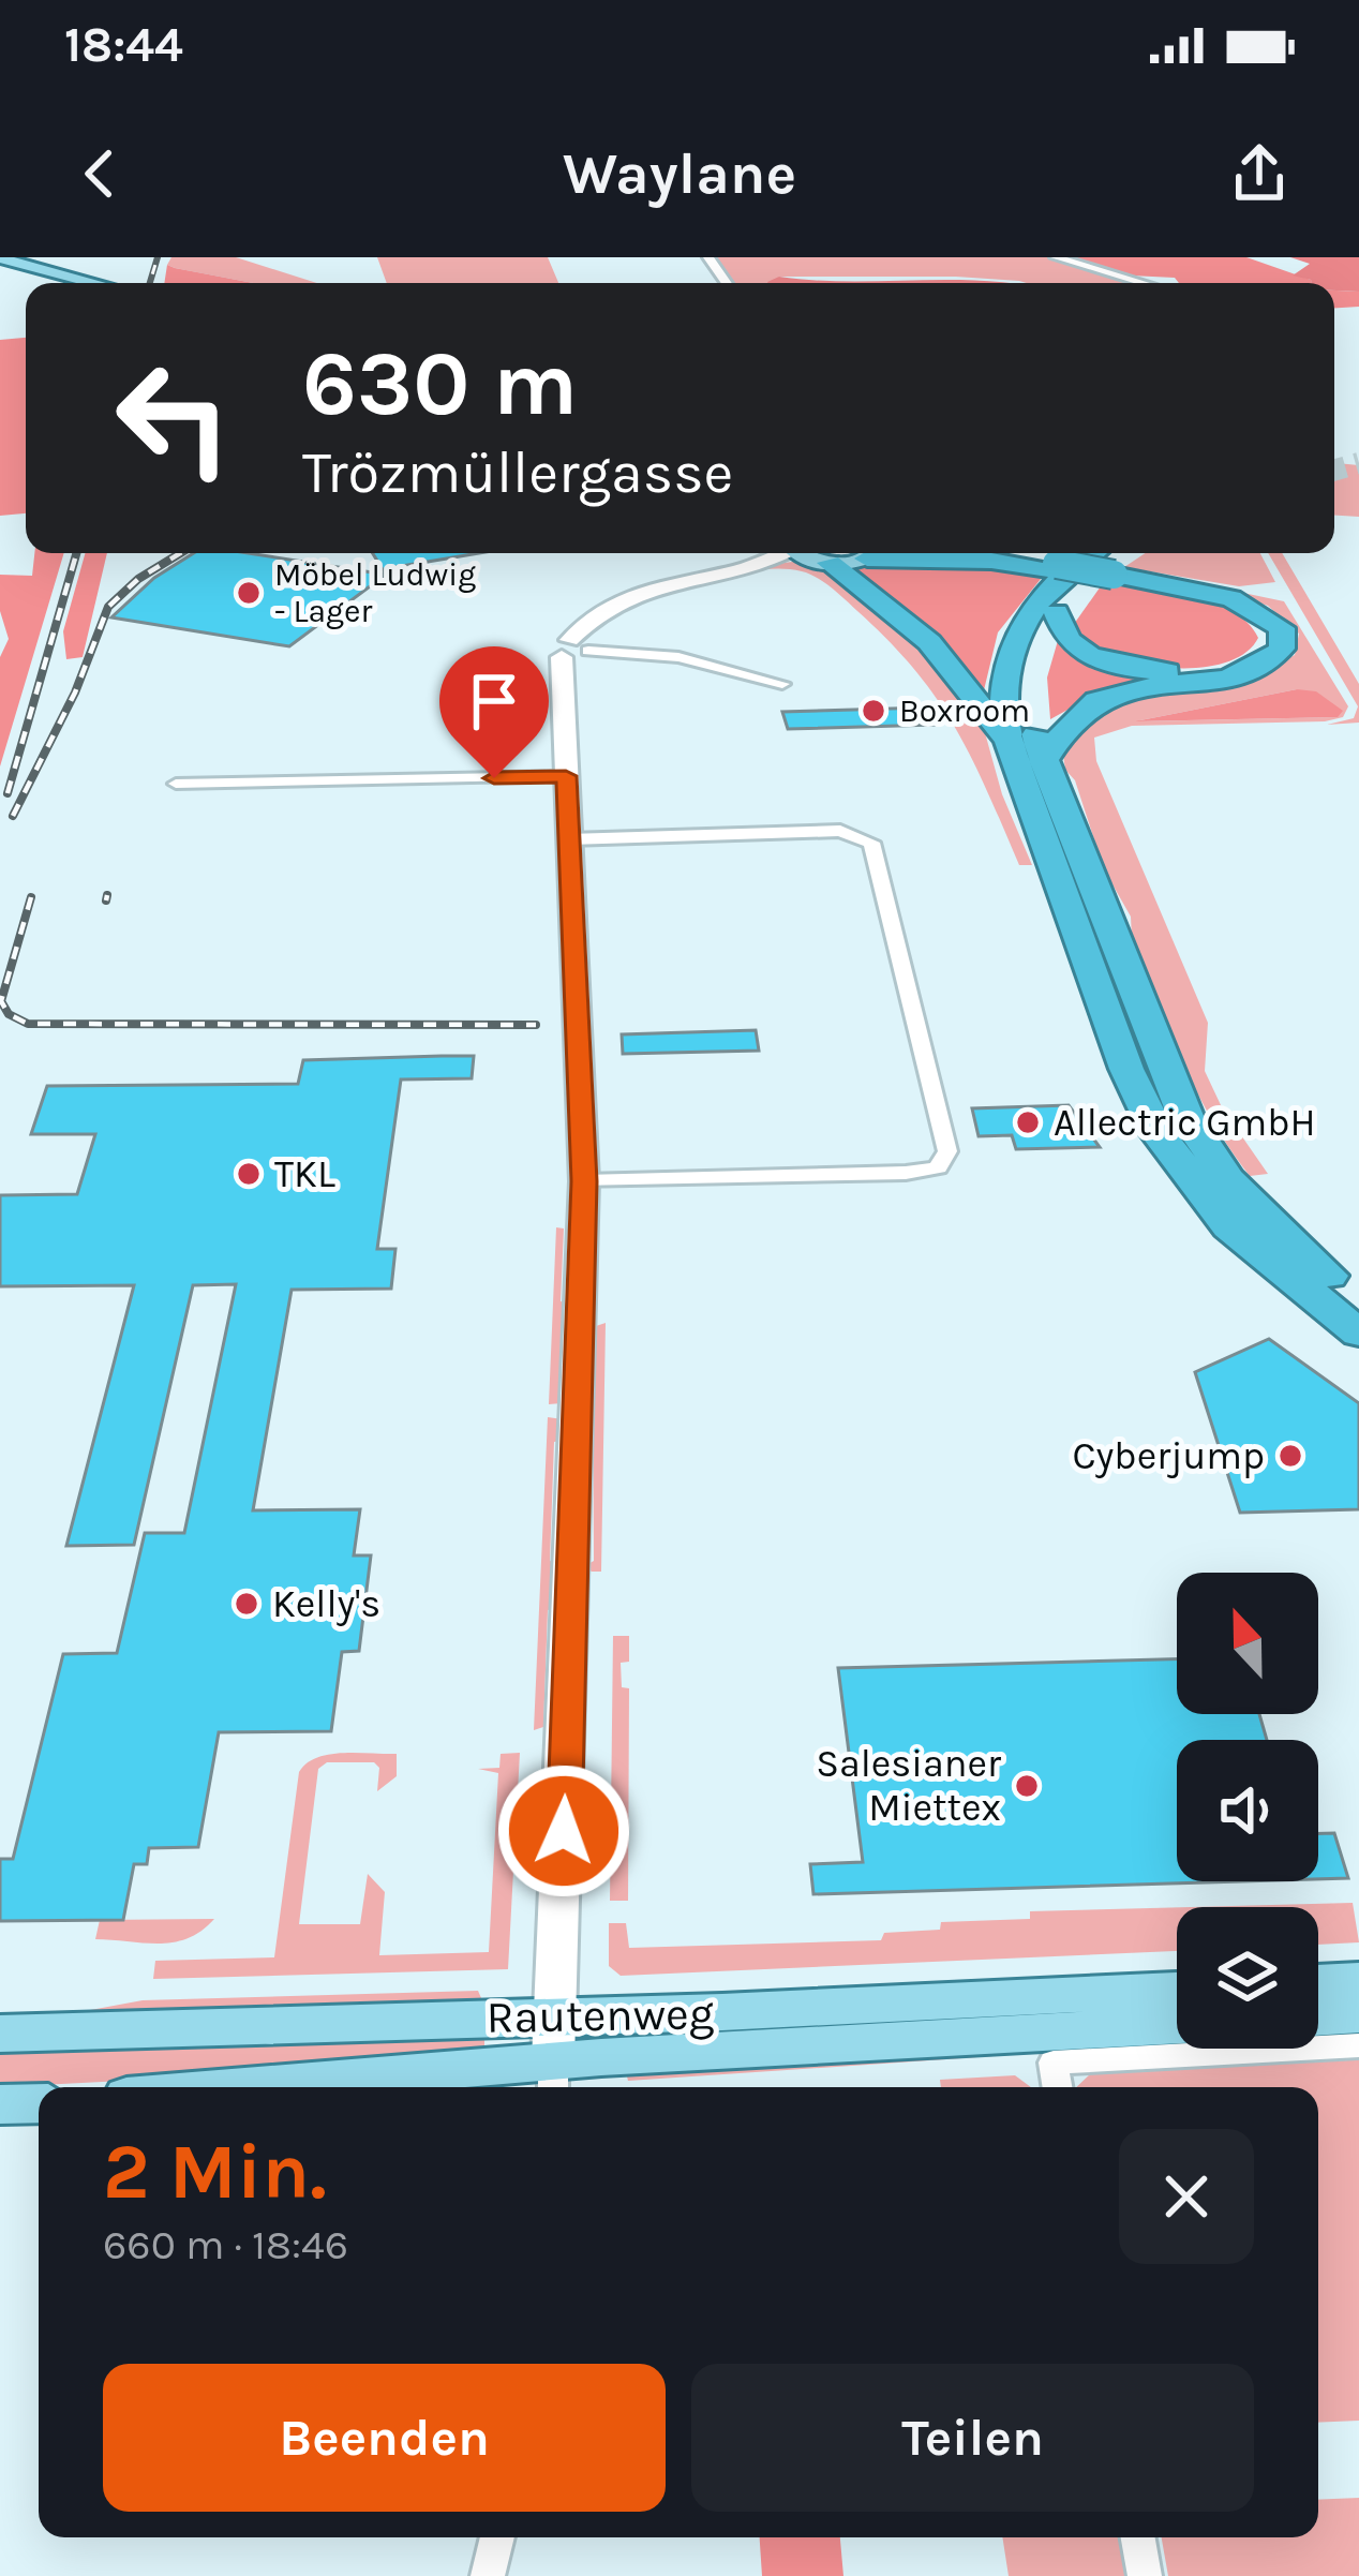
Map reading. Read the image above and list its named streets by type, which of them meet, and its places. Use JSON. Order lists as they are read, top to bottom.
{
  "streets": {
    "main road": ["Rautenweg"]
  },
  "places": [
    "Möbel Ludwig - Lager",
    "Boxroom",
    "Allectric GmbH",
    "TKL",
    "Cyberjump",
    "Kelly's",
    "Salesianer Miettex"
  ],
  "north": "top",
  "page": {
    "status": "18:44",
    "header": "Waylane",
    "turn": ["630 m", "Trözmüllergasse"],
    "heading": ["2 Min.", "660 m · 18:46"],
    "buttons": ["Beenden", "Teilen"]
  }
}
